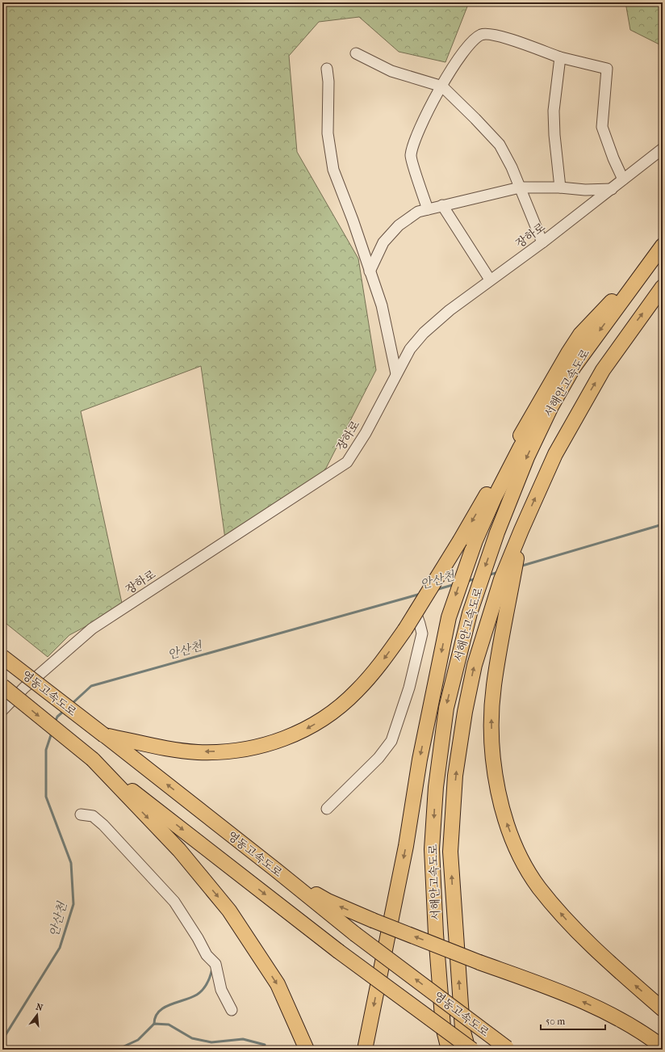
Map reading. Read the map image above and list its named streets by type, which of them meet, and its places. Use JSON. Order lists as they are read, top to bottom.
{
  "streets": {
    "highway": ["서해안고속도로", "영동고속도로"],
    "street": ["장하로"]
  },
  "water": ["안산천"],
  "scale_bar": "50 m",
  "north": "top"
}
